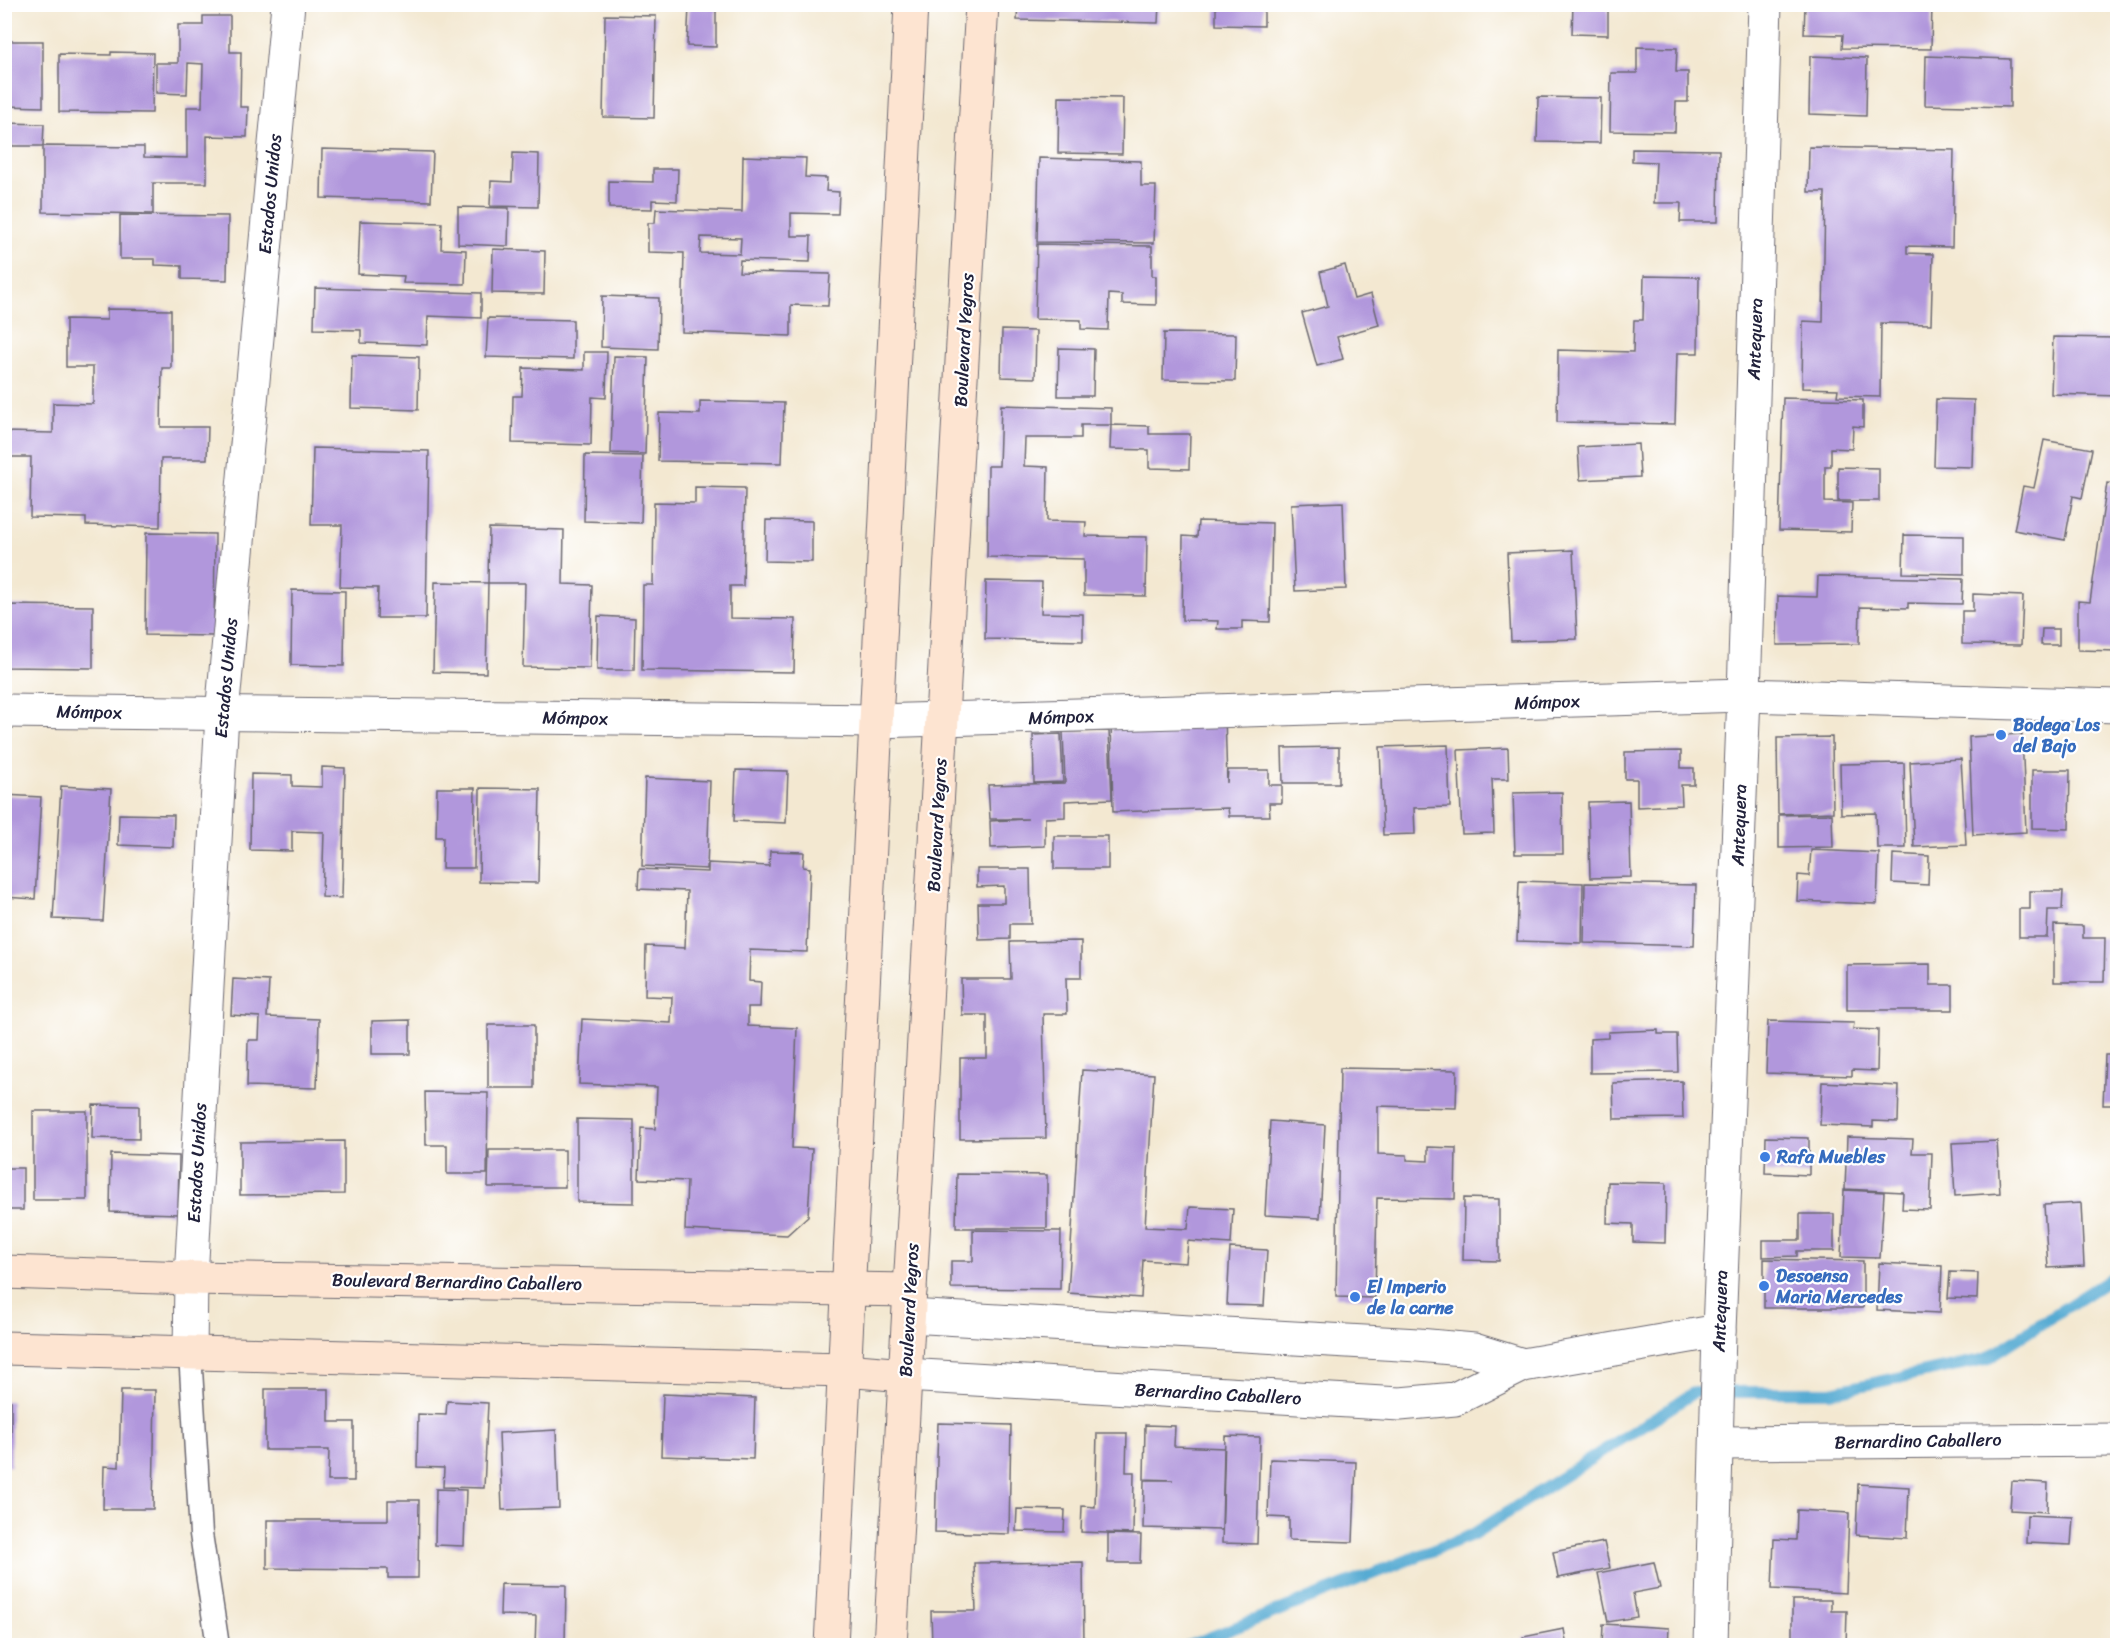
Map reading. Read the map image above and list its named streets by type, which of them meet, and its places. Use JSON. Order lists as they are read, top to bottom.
{
  "streets": {
    "main road": ["Boulevard Yegros", "Boulevard Bernardino Caballero"],
    "street": [
      "Estados Unidos",
      "Antequera",
      "Mómpox",
      "Bernardino Caballero"
    ]
  },
  "crossings": [
    ["Estados Unidos", "Mómpox"],
    ["Estados Unidos", "Boulevard Bernardino Caballero"],
    ["Antequera", "Mómpox"],
    ["Antequera", "Bernardino Caballero"],
    ["Boulevard Yegros", "Mómpox"],
    ["Boulevard Yegros", "Boulevard Bernardino Caballero"],
    ["Boulevard Yegros", "Bernardino Caballero"],
    ["Boulevard Bernardino Caballero", "Bernardino Caballero"]
  ],
  "places": [
    "Bodega Los del Bajo",
    "Rafa Muebles",
    "Desoensa Maria Mercedes",
    "El Imperio de la carne"
  ]
}
